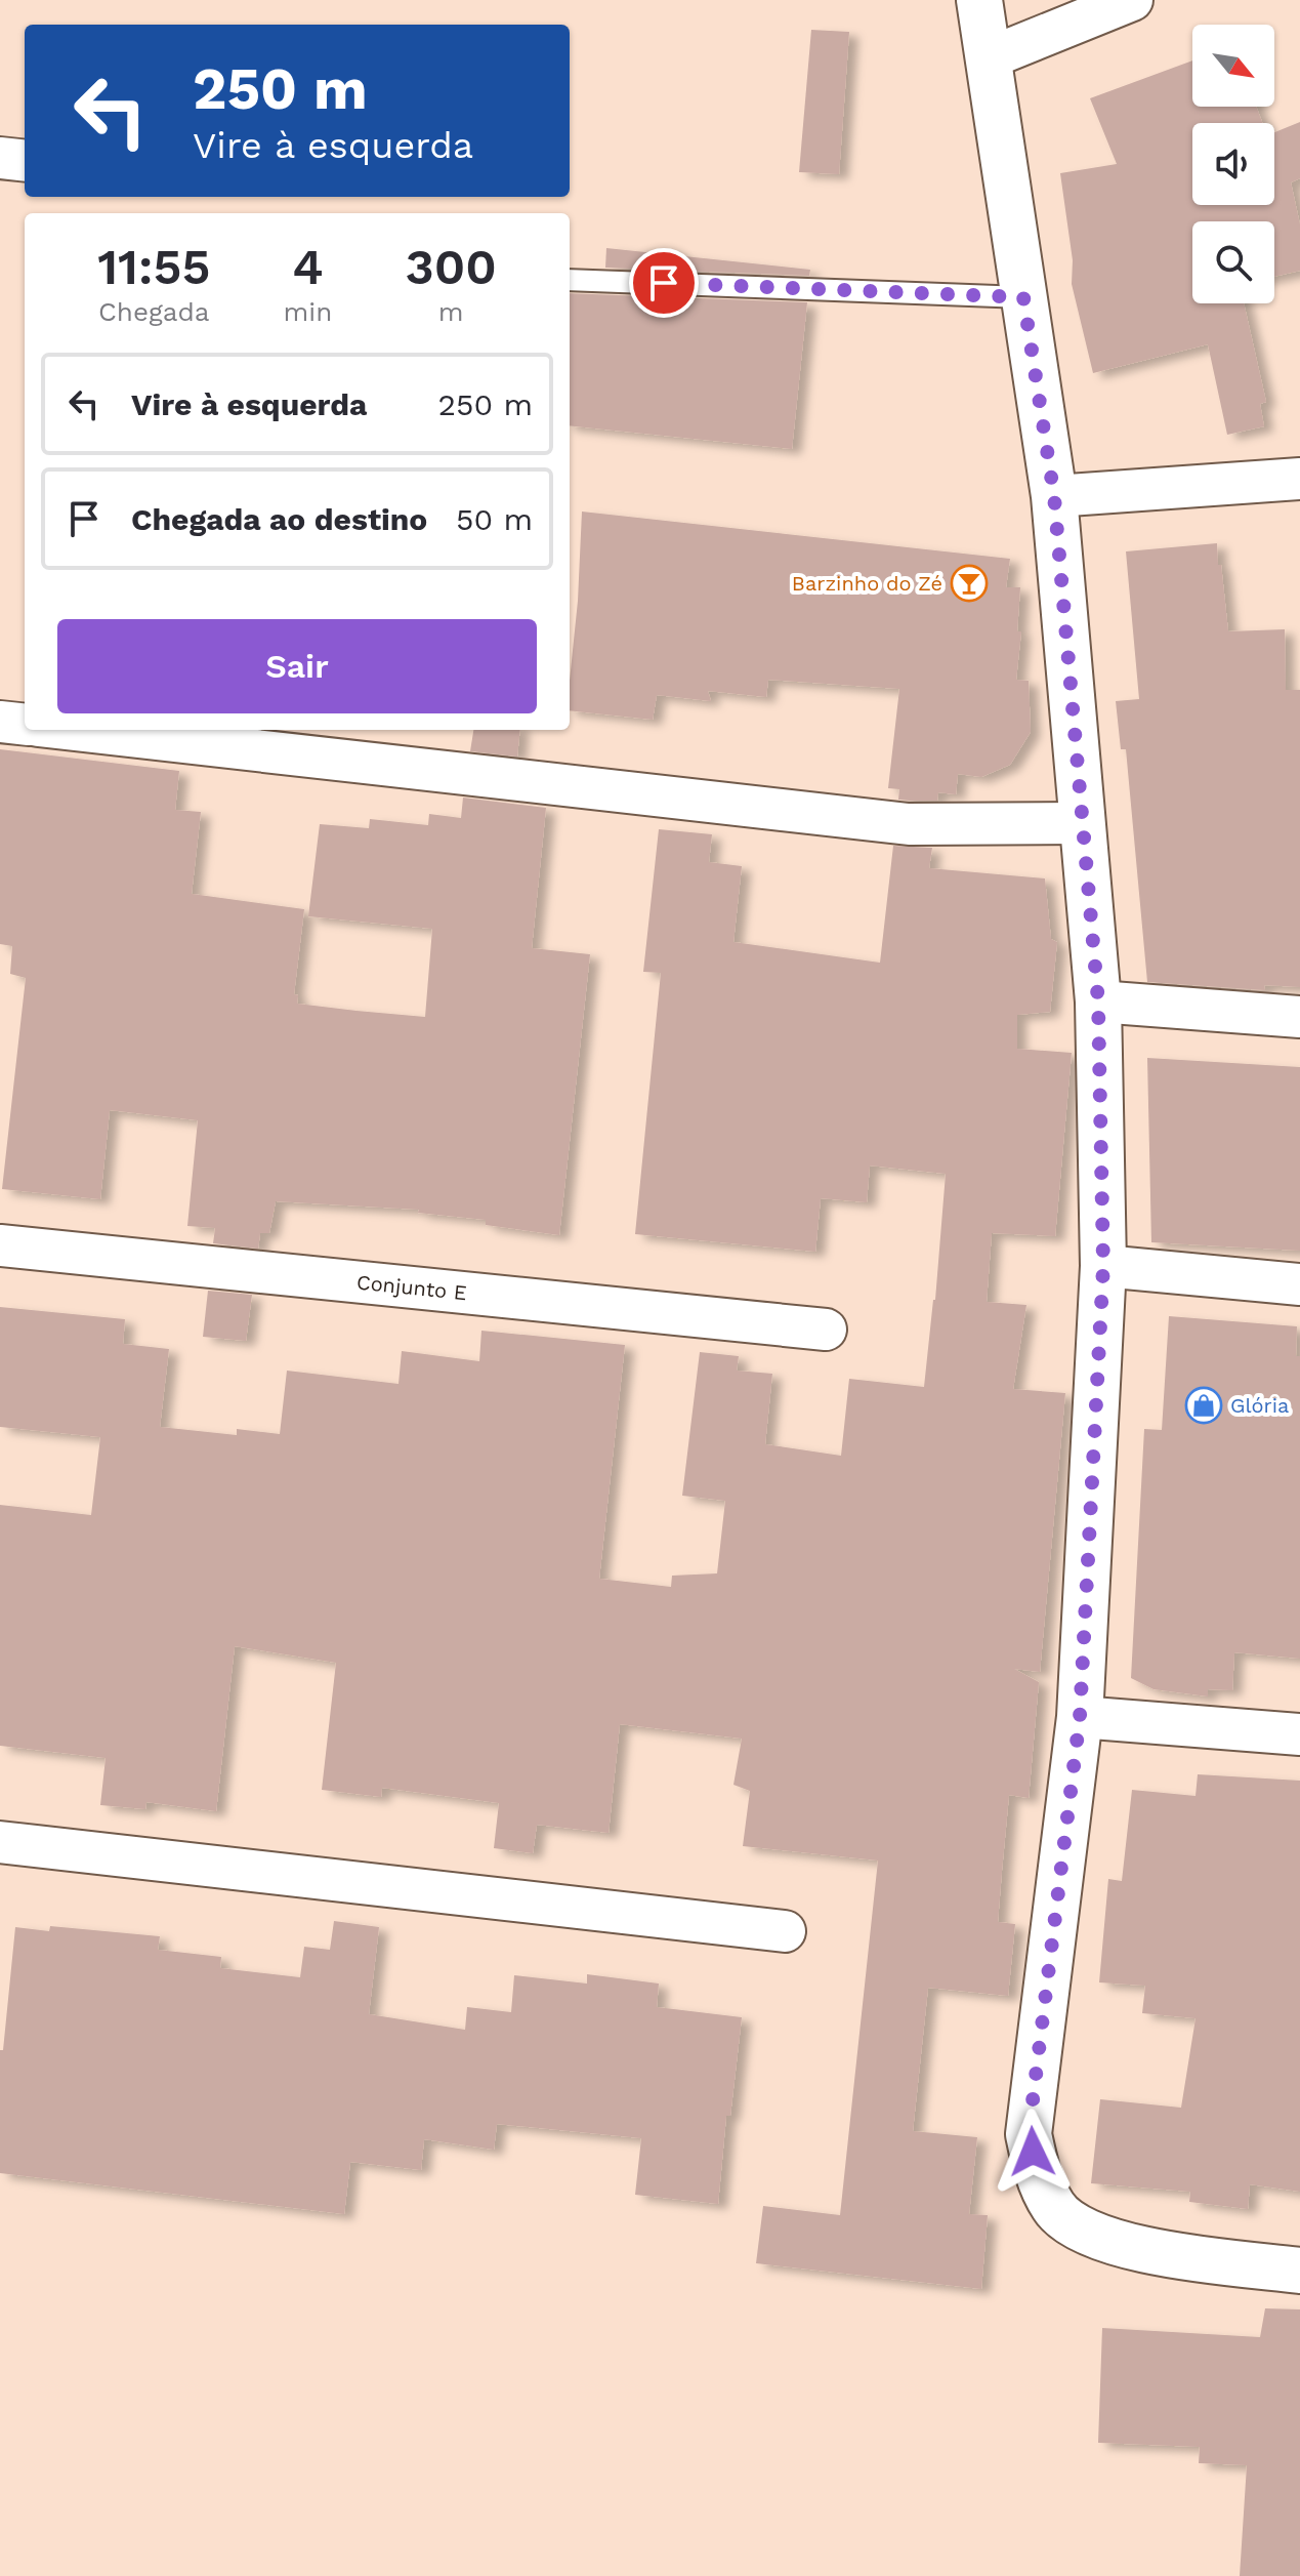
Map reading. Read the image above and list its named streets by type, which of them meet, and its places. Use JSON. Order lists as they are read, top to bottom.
{
  "streets": {
    "street": ["Conjunto E"]
  },
  "places": {
    "bar": ["Barzinho do Zé"],
    "shop": ["Glória"]
  },
  "north": "bottom right",
  "page": {
    "turn": ["250 m", "Vire à esquerda"],
    "eta": [
      "11:55",
      "Chegada",
      "4",
      "min",
      "300",
      "m"
    ],
    "list": [
      {
        "name": "Vire à esquerda",
        "value": "250 m"
      },
      {
        "name": "Chegada ao destino",
        "value": "50 m"
      }
    ],
    "buttons": "Sair"
  }
}
